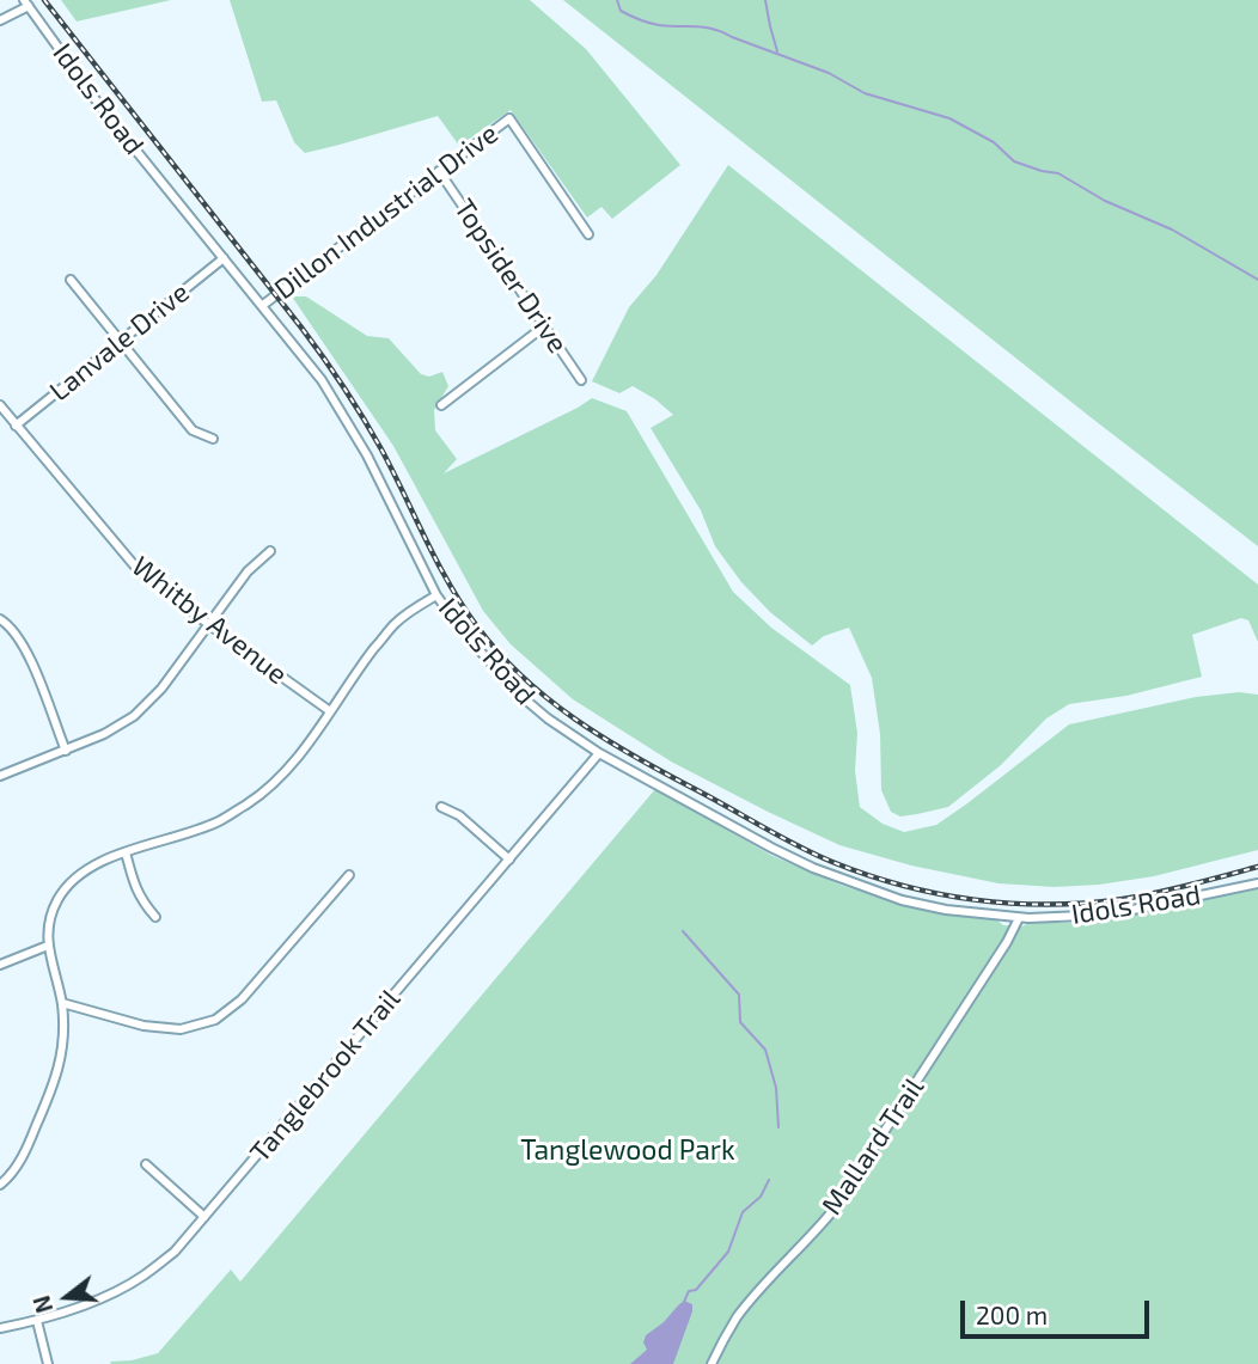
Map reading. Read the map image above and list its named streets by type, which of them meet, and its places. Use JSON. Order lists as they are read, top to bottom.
{
  "streets": {
    "street": [
      "Idols Road",
      "Dillon Industrial Drive",
      "Topsider Drive",
      "Lanvale Drive",
      "Whitby Avenue",
      "Tanglebrook Trail",
      "Mallard Trail"
    ]
  },
  "crossings": [
    ["Idols Road", "Dillon Industrial Drive"],
    ["Idols Road", "Lanvale Drive"],
    ["Idols Road", "Tanglebrook Trail"],
    ["Idols Road", "Mallard Trail"],
    ["Dillon Industrial Drive", "Topsider Drive"],
    ["Lanvale Drive", "Whitby Avenue"]
  ],
  "parks": ["Tanglewood Park"],
  "scale_bar": "200 m",
  "north": "left"
}
